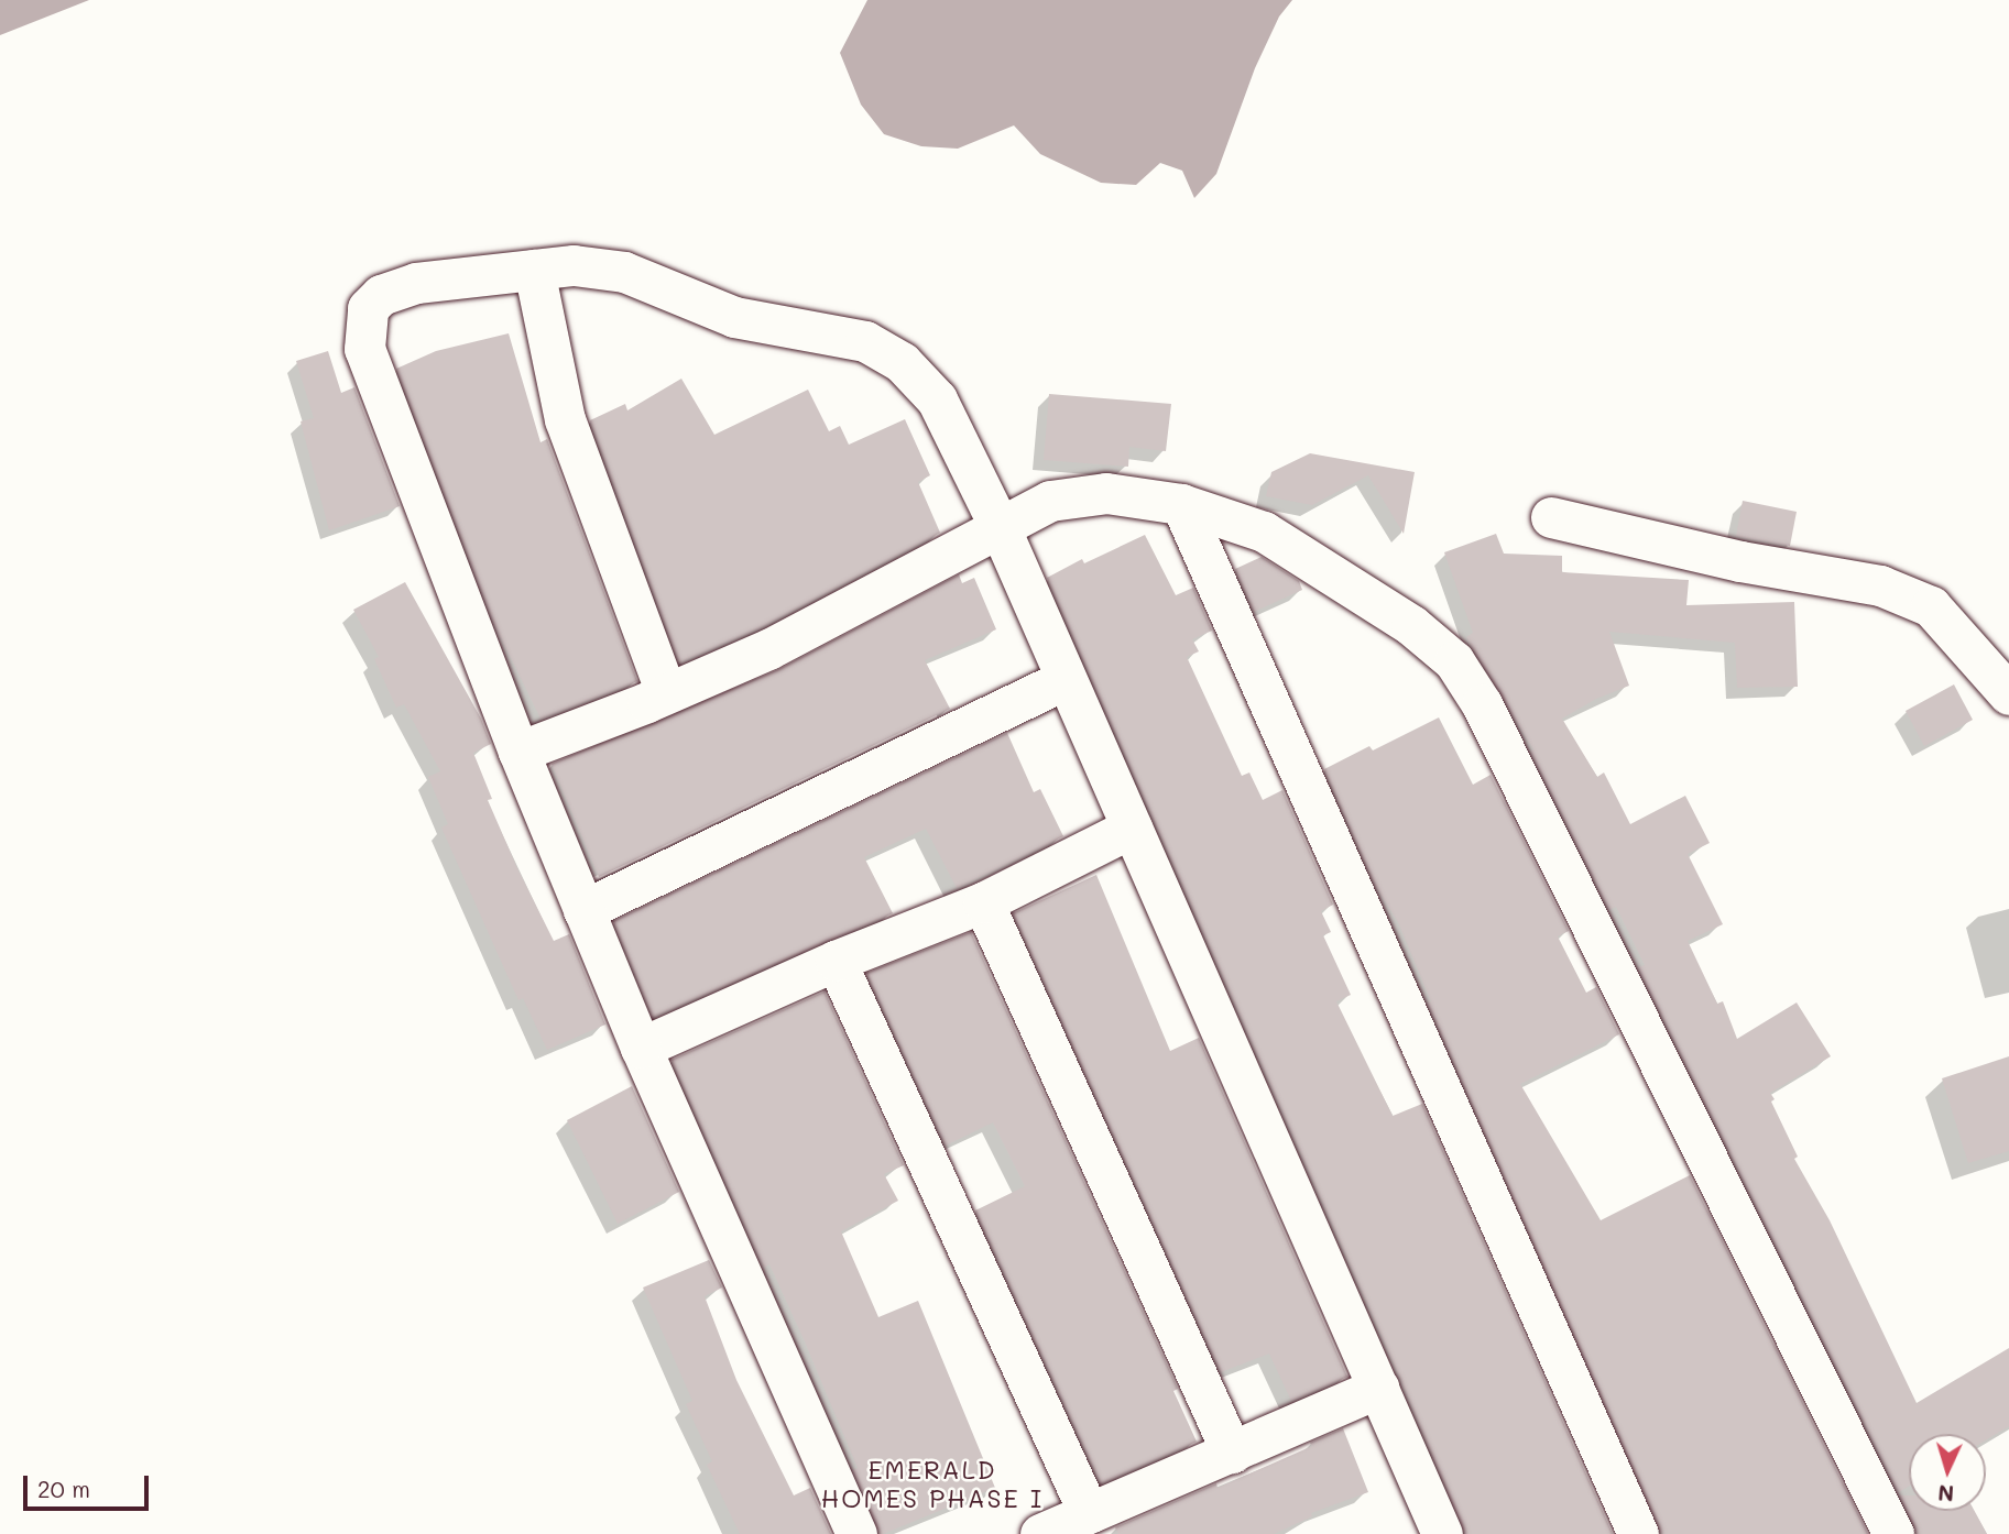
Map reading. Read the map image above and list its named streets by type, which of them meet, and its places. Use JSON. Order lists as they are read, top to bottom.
{
  "districts": ["EMERALD HOMES PHASE I"],
  "scale_bar": "20 m",
  "north": "bottom"
}
